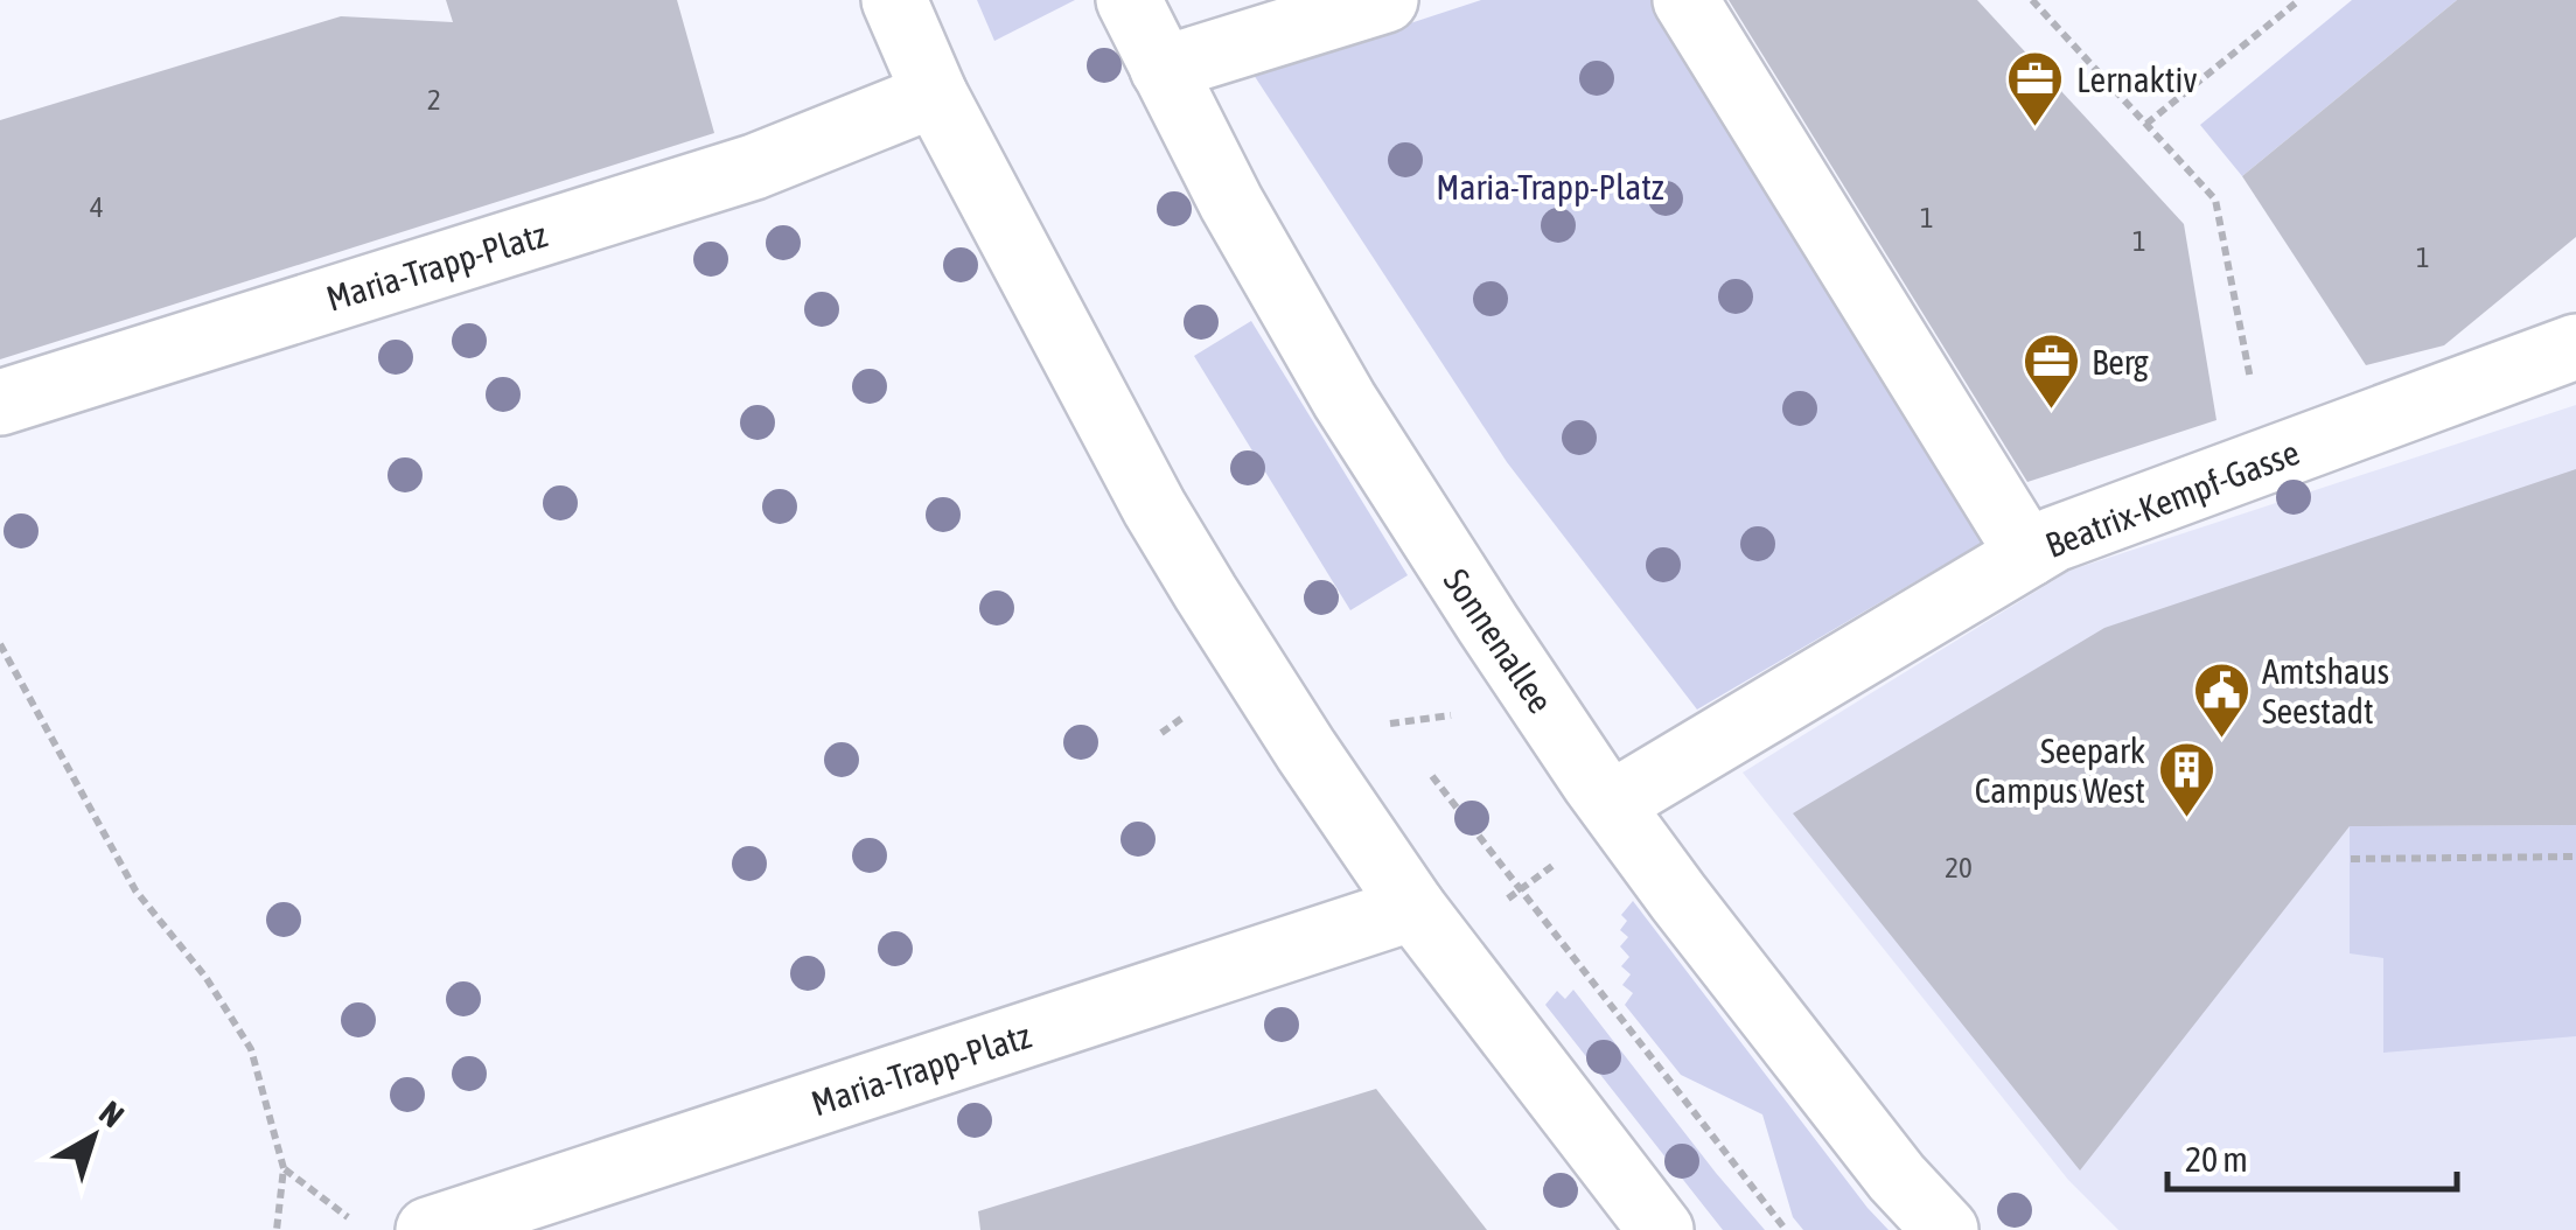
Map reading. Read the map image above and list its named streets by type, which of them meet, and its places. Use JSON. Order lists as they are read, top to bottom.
{
  "streets": {
    "street": ["Maria-Trapp-Platz", "Beatrix-Kempf-Gasse", "Sonnenallee"]
  },
  "crossings": [
    ["Beatrix-Kempf-Gasse", "Sonnenallee"]
  ],
  "parks": ["Maria-Trapp-Platz"],
  "places": {
    "office": ["Lernaktiv", "Berg"],
    "public building": ["Amtshaus Seestadt"],
    "building": ["Seepark Campus West"]
  },
  "house_numbers": [
    "2",
    "4",
    "1",
    "1",
    "1",
    "20"
  ],
  "scale_bar": "20 m",
  "north": "top right"
}
